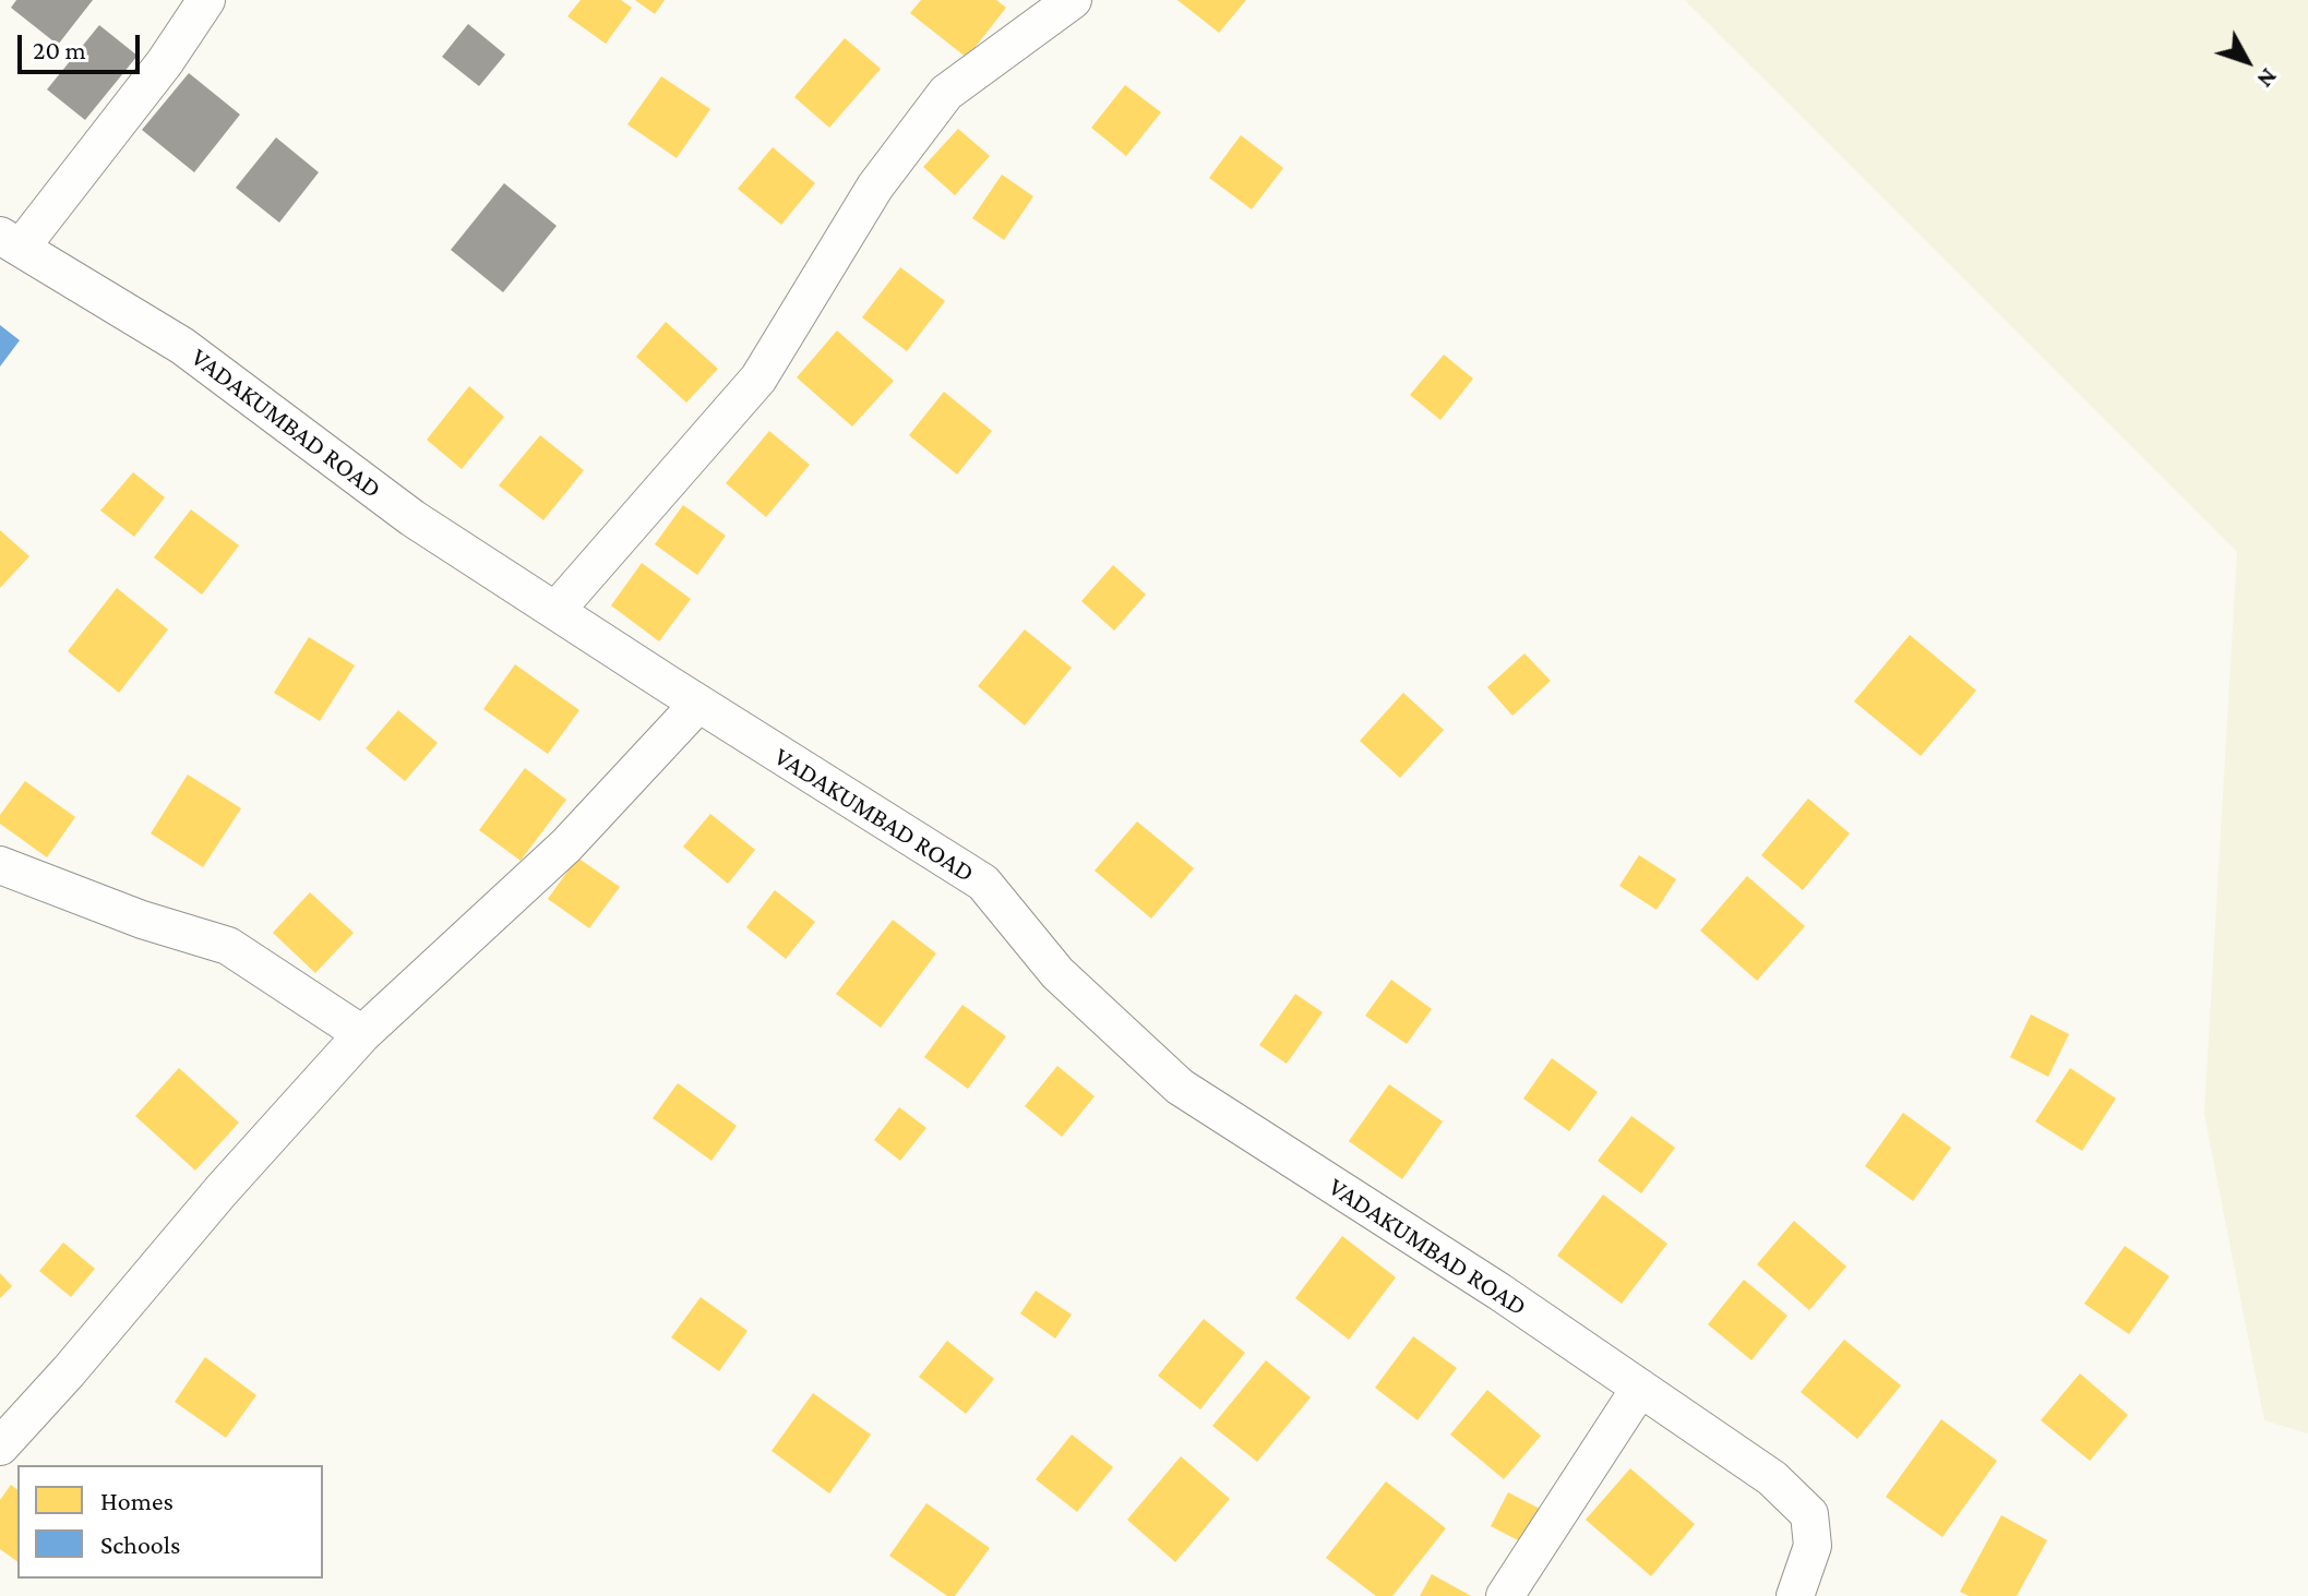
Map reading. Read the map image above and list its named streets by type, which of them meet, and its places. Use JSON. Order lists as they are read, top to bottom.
{
  "streets": {
    "street": ["VADAKUMBAD ROAD"]
  },
  "legend": ["Homes", "Schools"],
  "scale_bar": "20 m",
  "north": "bottom right"
}
